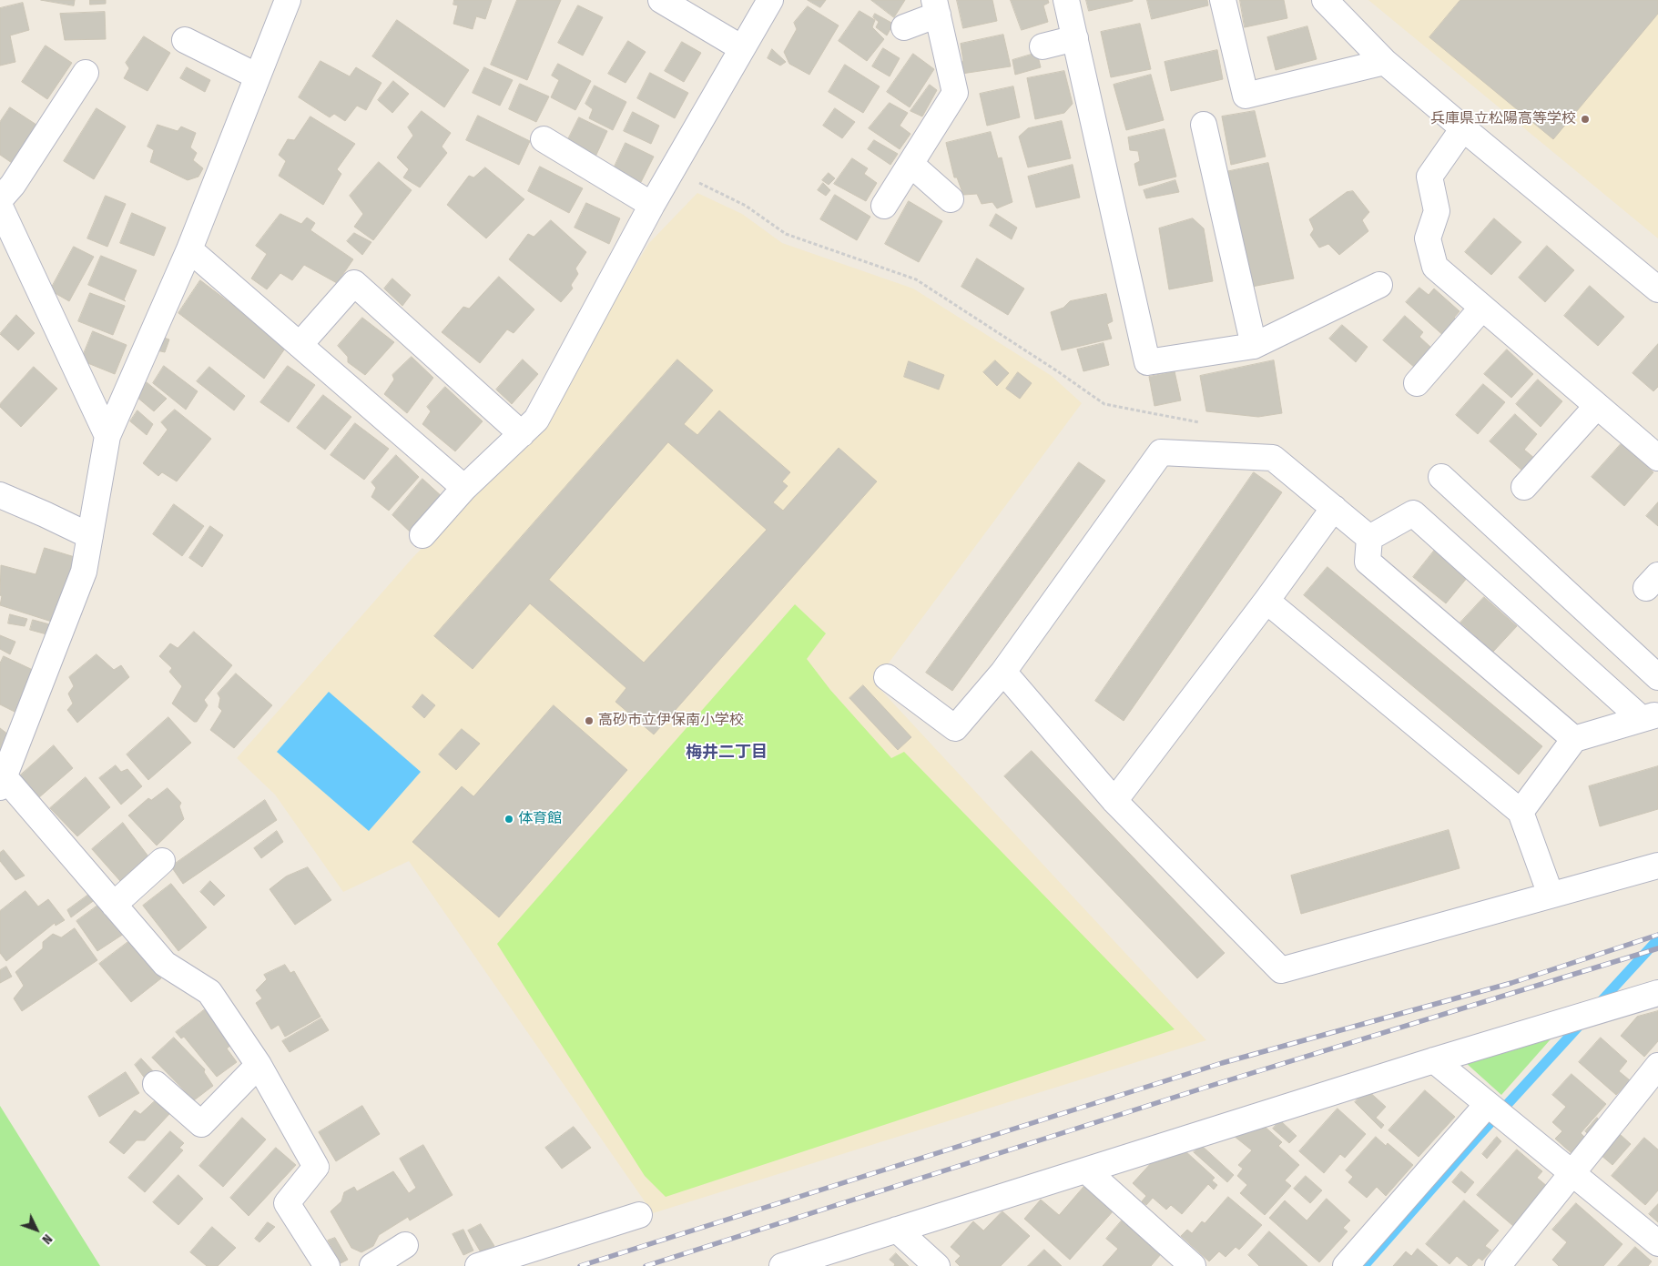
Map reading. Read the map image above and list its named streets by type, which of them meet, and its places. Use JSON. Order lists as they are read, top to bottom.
{
  "districts": ["梅井二丁目"],
  "places": ["兵庫県立松陽高等学校", "高砂市立伊保南小学校", "体育館"],
  "north": "bottom right"
}
